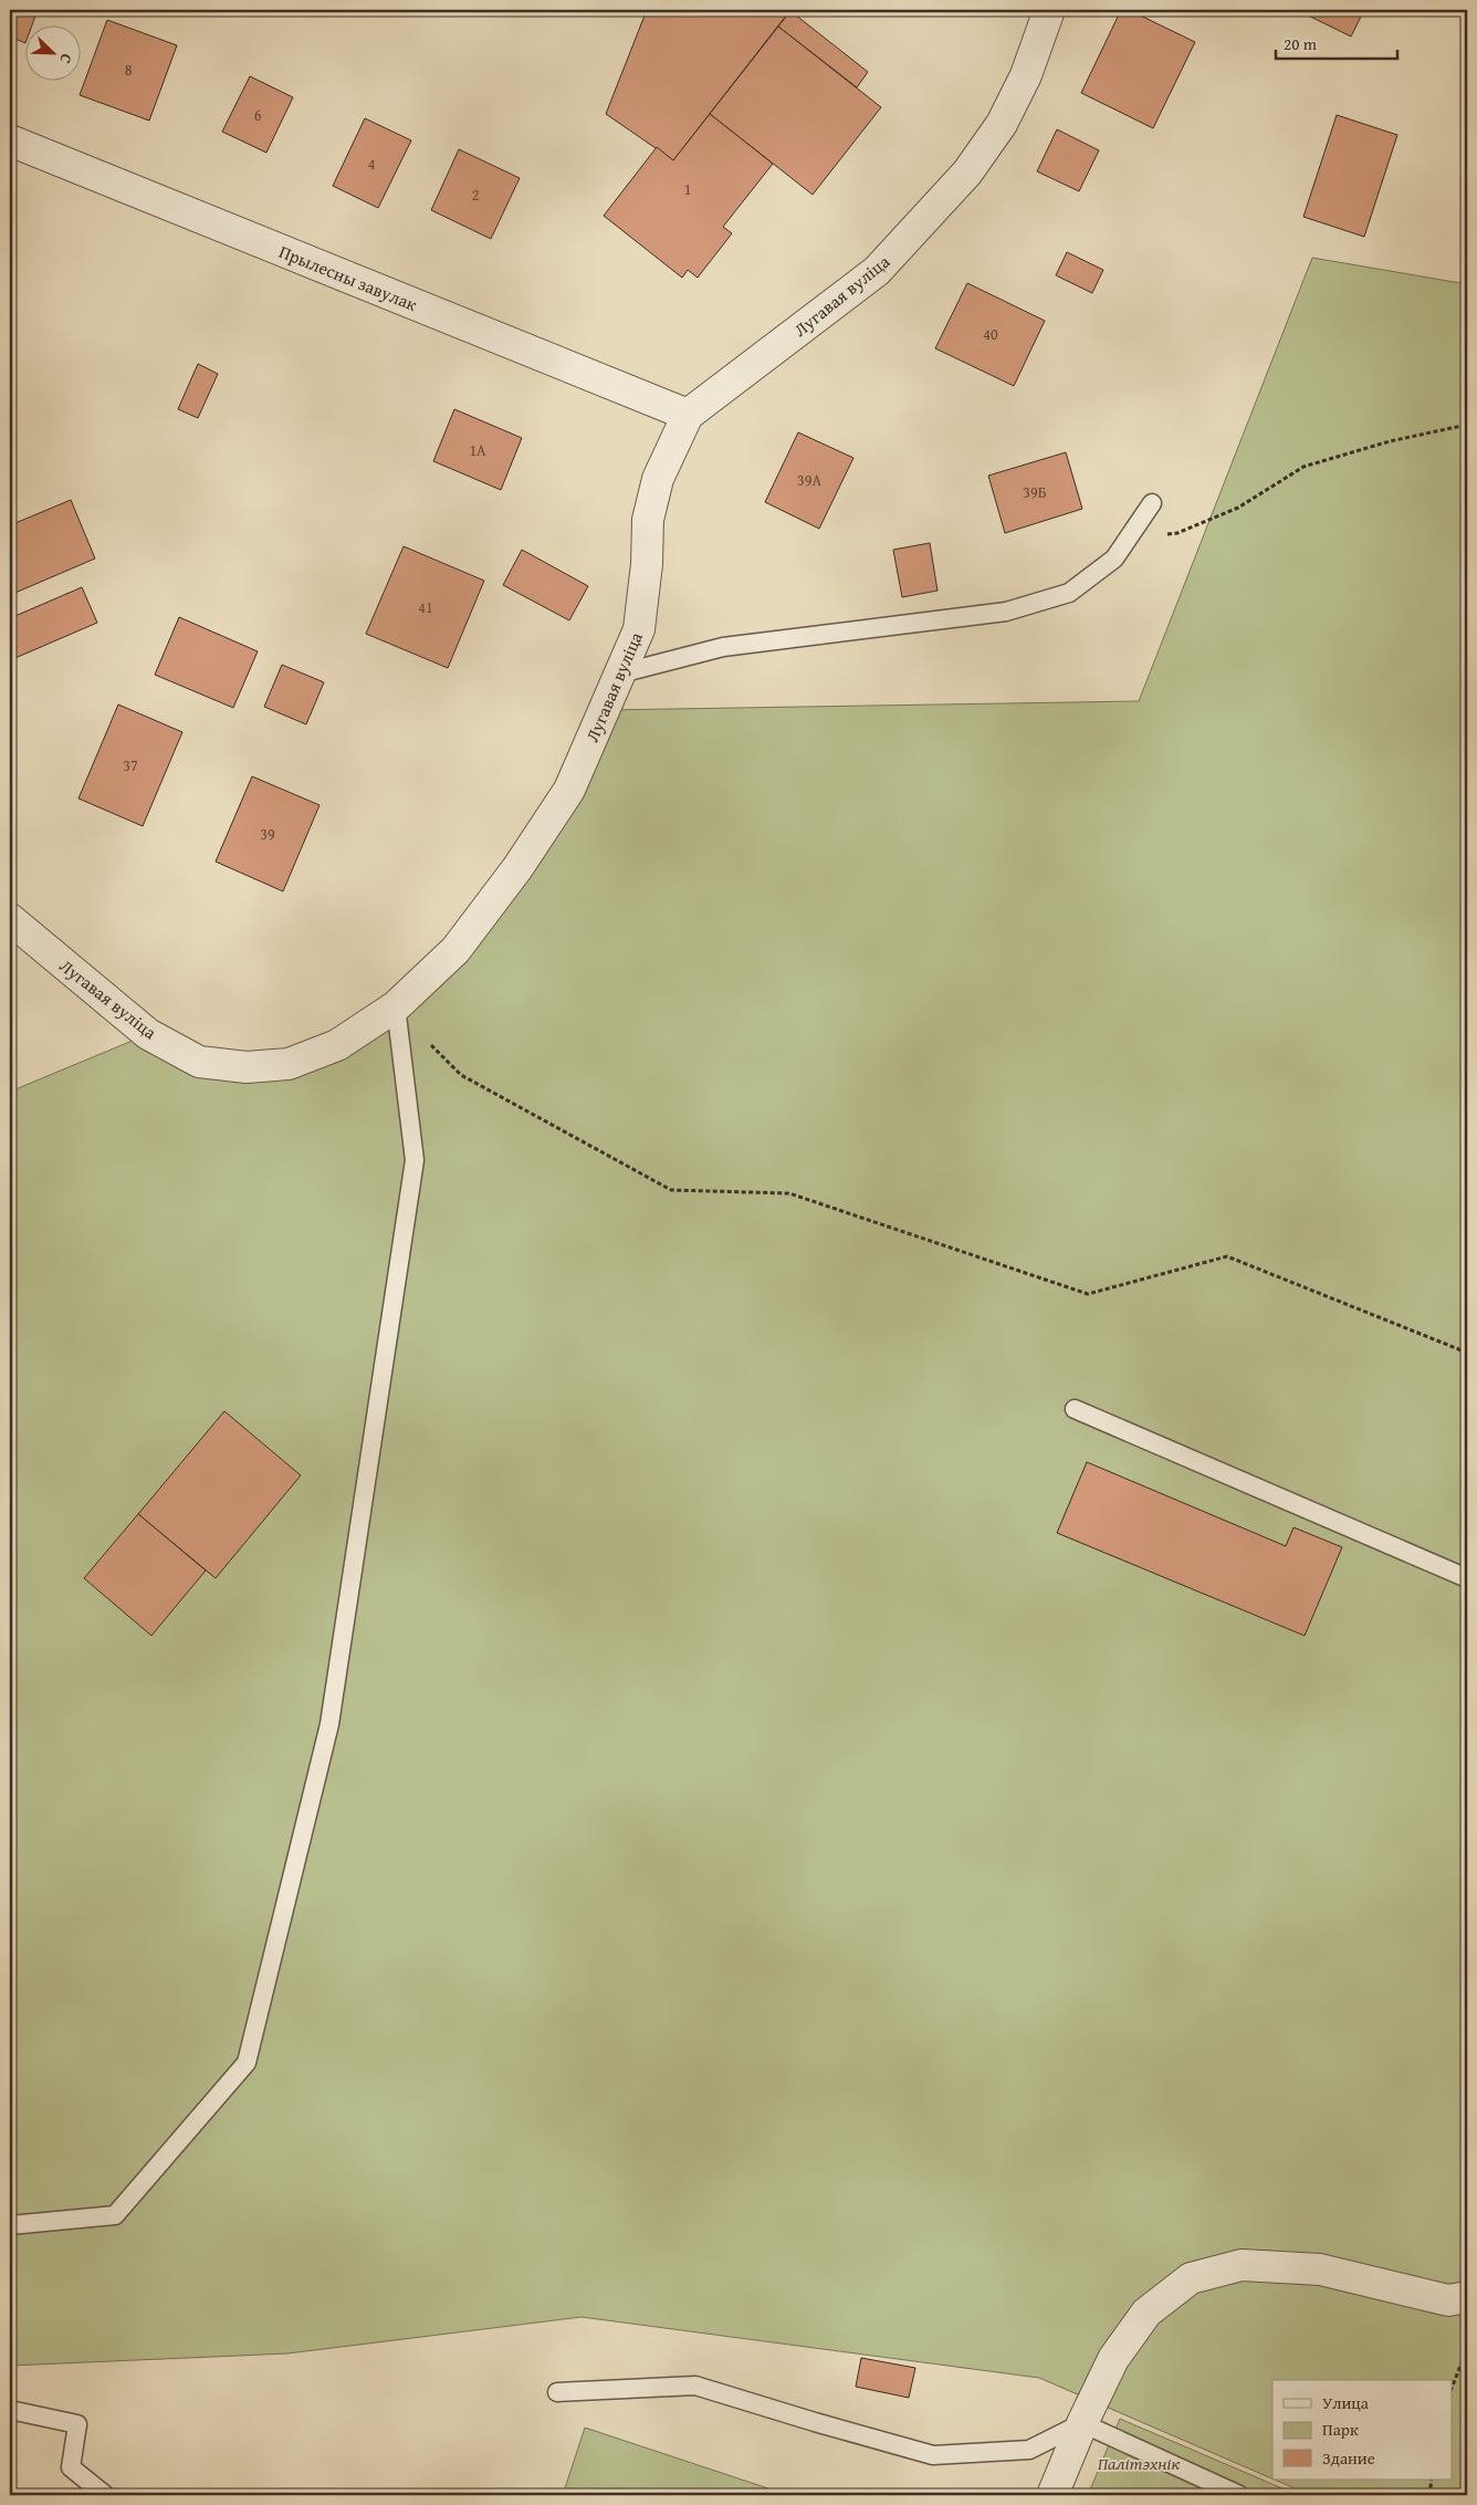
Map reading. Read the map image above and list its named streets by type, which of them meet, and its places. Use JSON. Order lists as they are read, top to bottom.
{
  "streets": {
    "street": ["Прылесны завулак", "Лугавая вуліца"]
  },
  "crossings": [
    ["Прылесны завулак", "Лугавая вуліца"]
  ],
  "parks": ["Палітэхнік"],
  "house_numbers": [
    "8",
    "6",
    "4",
    "1",
    "2",
    "40",
    "1А",
    "39А",
    "39Б",
    "41",
    "37",
    "39"
  ],
  "legend": ["Улица", "Парк", "Здание"],
  "scale_bar": "20 m",
  "north": "bottom right"
}
